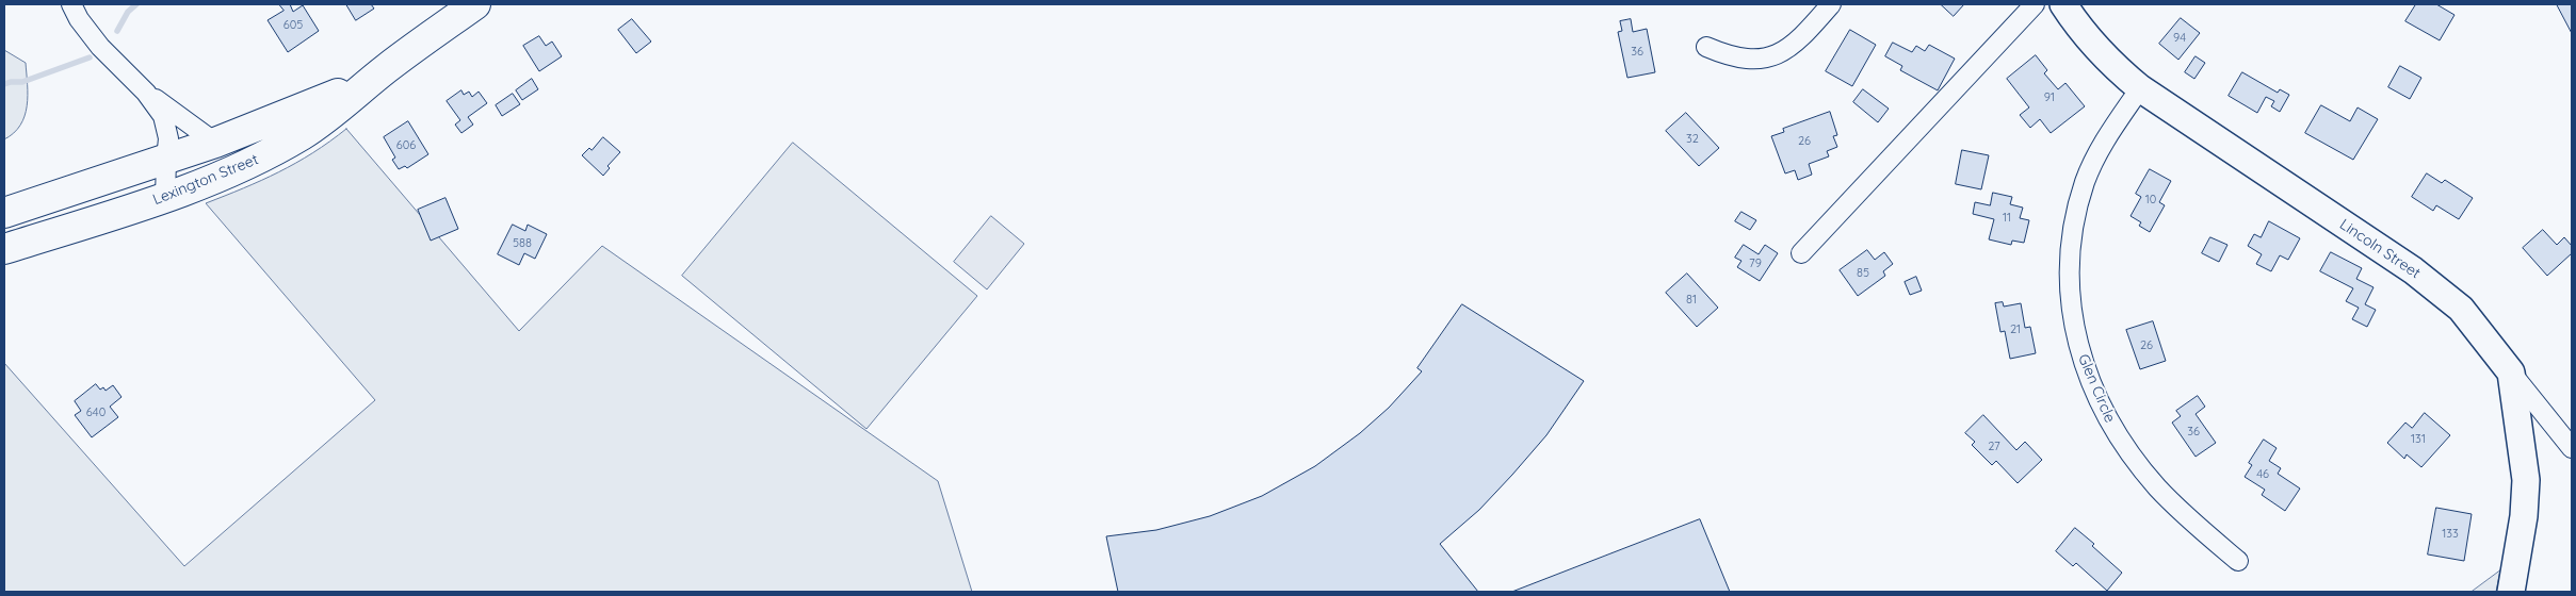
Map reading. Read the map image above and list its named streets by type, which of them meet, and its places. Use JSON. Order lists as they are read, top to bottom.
{
  "streets": {
    "main road": ["Lexington Street"],
    "street": ["Lincoln Street", "Glen Circle"]
  },
  "crossings": [
    ["Lincoln Street", "Glen Circle"]
  ],
  "house_numbers": [
    "605",
    "94",
    "36",
    "91",
    "32",
    "26",
    "606",
    "10",
    "11",
    "588",
    "79",
    "85",
    "81",
    "21",
    "26",
    "640",
    "36",
    "131",
    "27",
    "46",
    "133"
  ]
}
